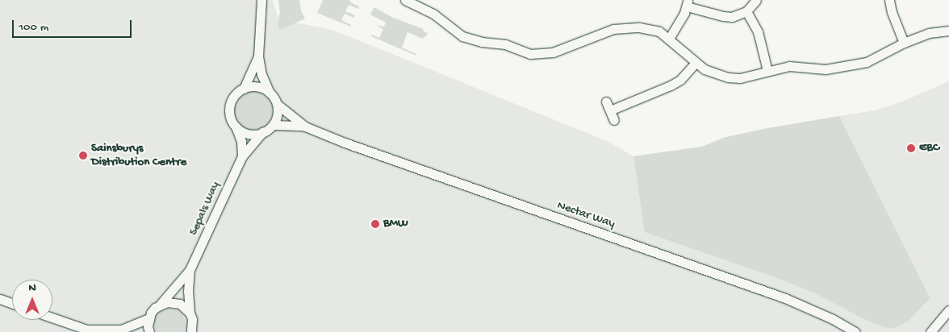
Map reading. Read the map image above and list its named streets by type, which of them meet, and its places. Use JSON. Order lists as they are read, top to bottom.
{
  "streets": {
    "street": ["Sepals Way", "Nectar Way"]
  },
  "crossings": [
    ["Sepals Way", "Nectar Way"]
  ],
  "places": ["EBC", "Sainsburys Distribution Centre", "BMW"],
  "scale_bar": "100 m",
  "north": "top"
}
